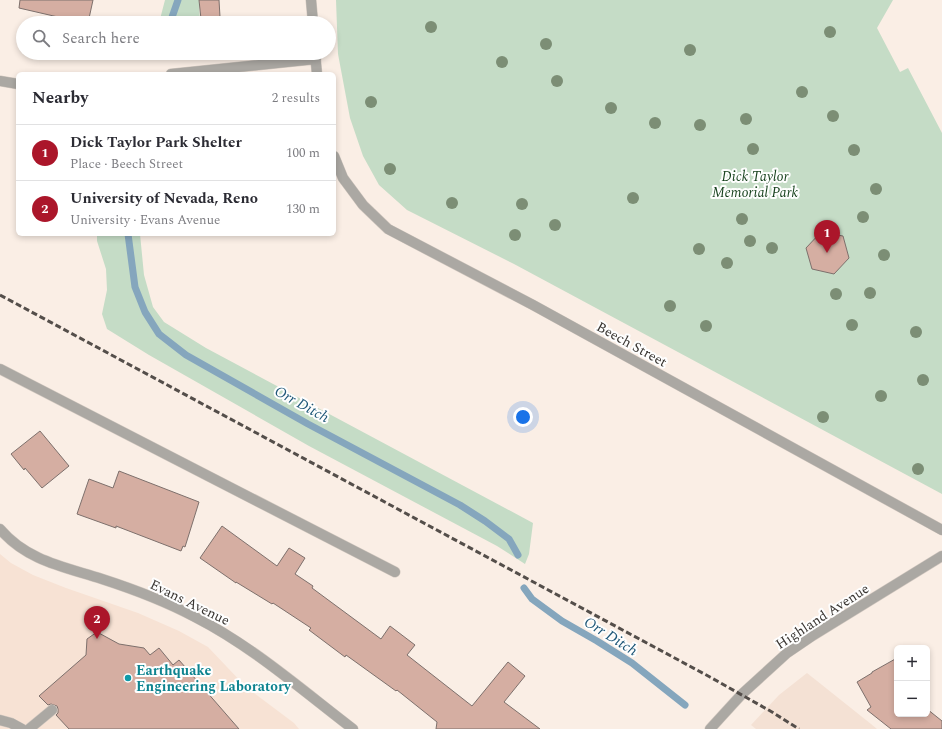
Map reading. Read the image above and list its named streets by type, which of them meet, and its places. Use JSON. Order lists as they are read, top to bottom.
{
  "streets": {
    "street": ["Beech Street", "Evans Avenue", "Highland Avenue"]
  },
  "water": ["Orr Ditch"],
  "parks": ["Dick Taylor Memorial Park"],
  "places": ["Earthquake Engineering Laboratory"],
  "page": {
    "search": "Search here",
    "heading": ["Nearby", "2 results"],
    "list": [
      {
        "mark": "1",
        "name": "Dick Taylor Park Shelter",
        "note": "Place · Beech Street",
        "value": "100 m"
      },
      {
        "mark": "2",
        "name": "University of Nevada, Reno",
        "note": "University · Evans Avenue",
        "value": "130 m"
      }
    ],
    "pins": ["1", "2"],
    "map_buttons": ["+", "−"]
  }
}
